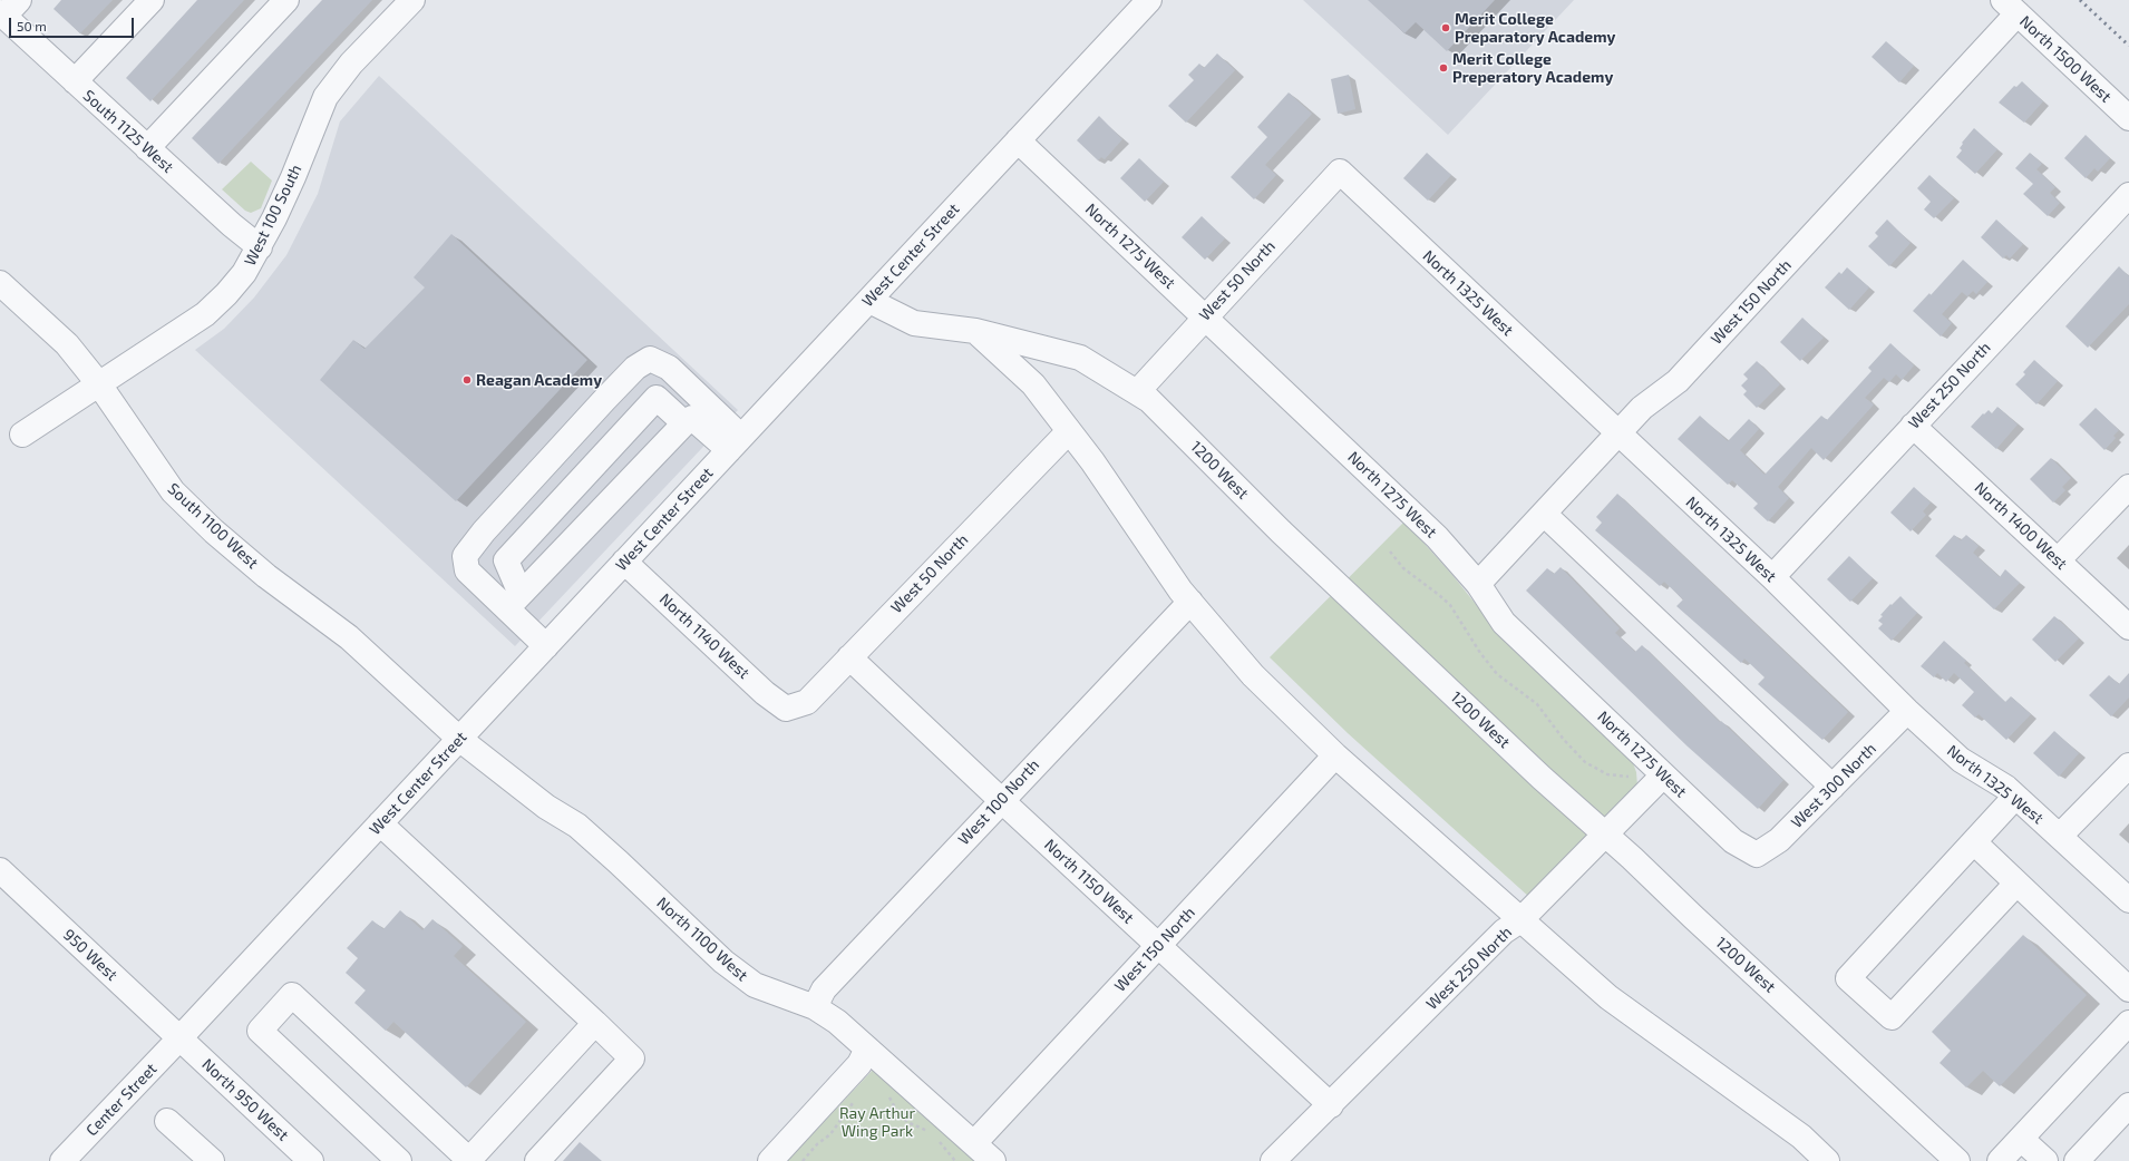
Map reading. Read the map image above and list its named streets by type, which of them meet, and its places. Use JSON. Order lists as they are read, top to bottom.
{
  "streets": {
    "street": [
      "North 1500 West",
      "South 1125 West",
      "West 100 South",
      "North 1275 West",
      "West Center Street",
      "West 50 North",
      "North 1325 West",
      "West 150 North",
      "West 250 North",
      "1200 West",
      "South 1100 West",
      "North 1400 West",
      "North 1140 West",
      "West 300 North",
      "West 100 North",
      "North 1150 West",
      "North 1100 West",
      "950 West",
      "Center Street",
      "North 950 West"
    ]
  },
  "crossings": [
    ["North 1500 West", "West 150 North"],
    ["South 1125 West", "West 100 South"],
    ["West 100 South", "South 1100 West"],
    ["North 1275 West", "West Center Street"],
    ["North 1275 West", "West 50 North"],
    ["North 1275 West", "West 150 North"],
    ["North 1275 West", "West 250 North"],
    ["North 1275 West", "West 300 North"],
    ["West Center Street", "1200 West"],
    ["West Center Street", "South 1100 West"],
    ["West Center Street", "North 1140 West"],
    ["West Center Street", "North 1100 West"],
    ["West Center Street", "950 West"],
    ["West Center Street", "Center Street"],
    ["West Center Street", "North 950 West"],
    ["West 50 North", "North 1325 West"],
    ["West 50 North", "1200 West"],
    ["West 50 North", "North 1140 West"],
    ["West 50 North", "North 1150 West"],
    ["North 1325 West", "West 150 North"],
    ["North 1325 West", "West 250 North"],
    ["North 1325 West", "West 300 North"],
    ["West 150 North", "North 1150 West"],
    ["West 150 North", "North 1100 West"],
    ["West 250 North", "1200 West"],
    ["West 250 North", "North 1400 West"],
    ["West 250 North", "North 1150 West"],
    ["South 1100 West", "North 1100 West"],
    ["West 100 North", "North 1150 West"],
    ["West 100 North", "North 1100 West"],
    ["950 West", "Center Street"],
    ["950 West", "North 950 West"],
    ["Center Street", "North 950 West"]
  ],
  "parks": ["Ray Arthur Wing Park"],
  "places": ["Merit College Preparatory Academy", "Merit College Preperatory Academy", "Reagan Academy"],
  "scale_bar": "50 m"
}
